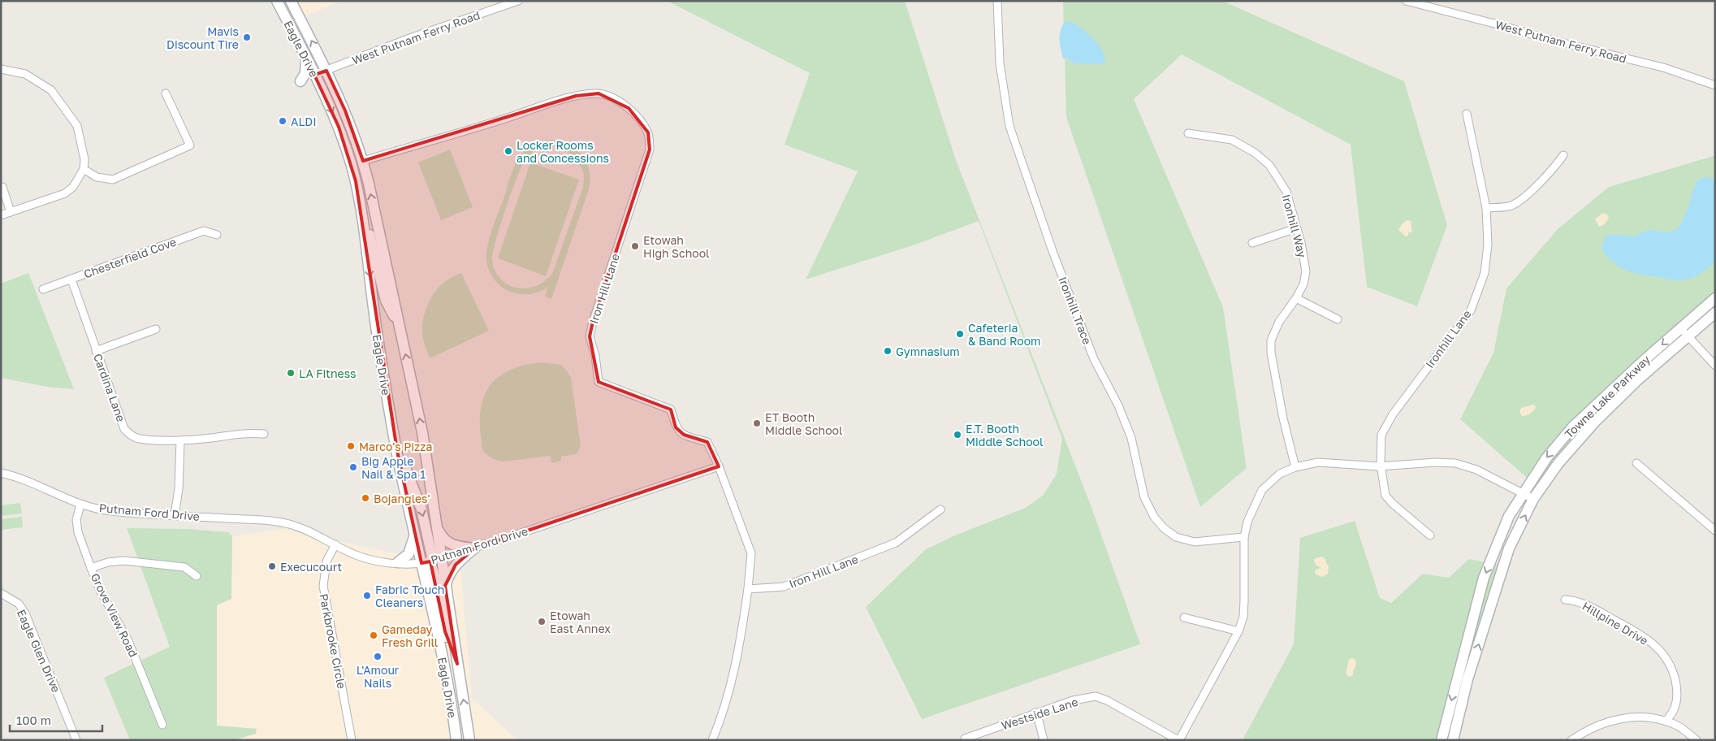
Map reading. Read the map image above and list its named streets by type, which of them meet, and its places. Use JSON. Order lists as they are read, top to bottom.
{
  "streets": {
    "street": [
      "West Putnam Ferry Road",
      "Eagle Drive",
      "Ironhill Way",
      "Chesterfield Cove",
      "Iron Hill Lane",
      "Ironhill Trace",
      "Ironhill Lane",
      "Cardina Lane",
      "Towne Lake Parkway",
      "Putnam Ford Drive",
      "Grove View Road",
      "Hillpine Drive",
      "Parkbrooke Circle",
      "Eagle Glen Drive",
      "Westside Lane"
    ]
  },
  "crossings": [
    ["West Putnam Ferry Road", "Eagle Drive"],
    ["Eagle Drive", "Iron Hill Lane"],
    ["Eagle Drive", "Putnam Ford Drive"],
    ["Chesterfield Cove", "Cardina Lane"],
    ["Iron Hill Lane", "Putnam Ford Drive"],
    ["Putnam Ford Drive", "Grove View Road"],
    ["Putnam Ford Drive", "Parkbrooke Circle"]
  ],
  "places": [
    "Mavis Discount Tire",
    "ALDI",
    "Locker Rooms and Concessions",
    "Etowah High School",
    "Cafeteria & Band Room",
    "Gymnasium",
    "LA Fitness",
    "ET Booth Middle School",
    "E.T. Booth Middle School",
    "Marco's Pizza",
    "Big Apple Nail & Spa 1",
    "Bojangles'",
    "Execucourt",
    "Fabric Touch Cleaners",
    "Etowah East Annex",
    "Gameday Fresh Grill",
    "L'Amour Nails"
  ],
  "scale_bar": "100 m"
}
